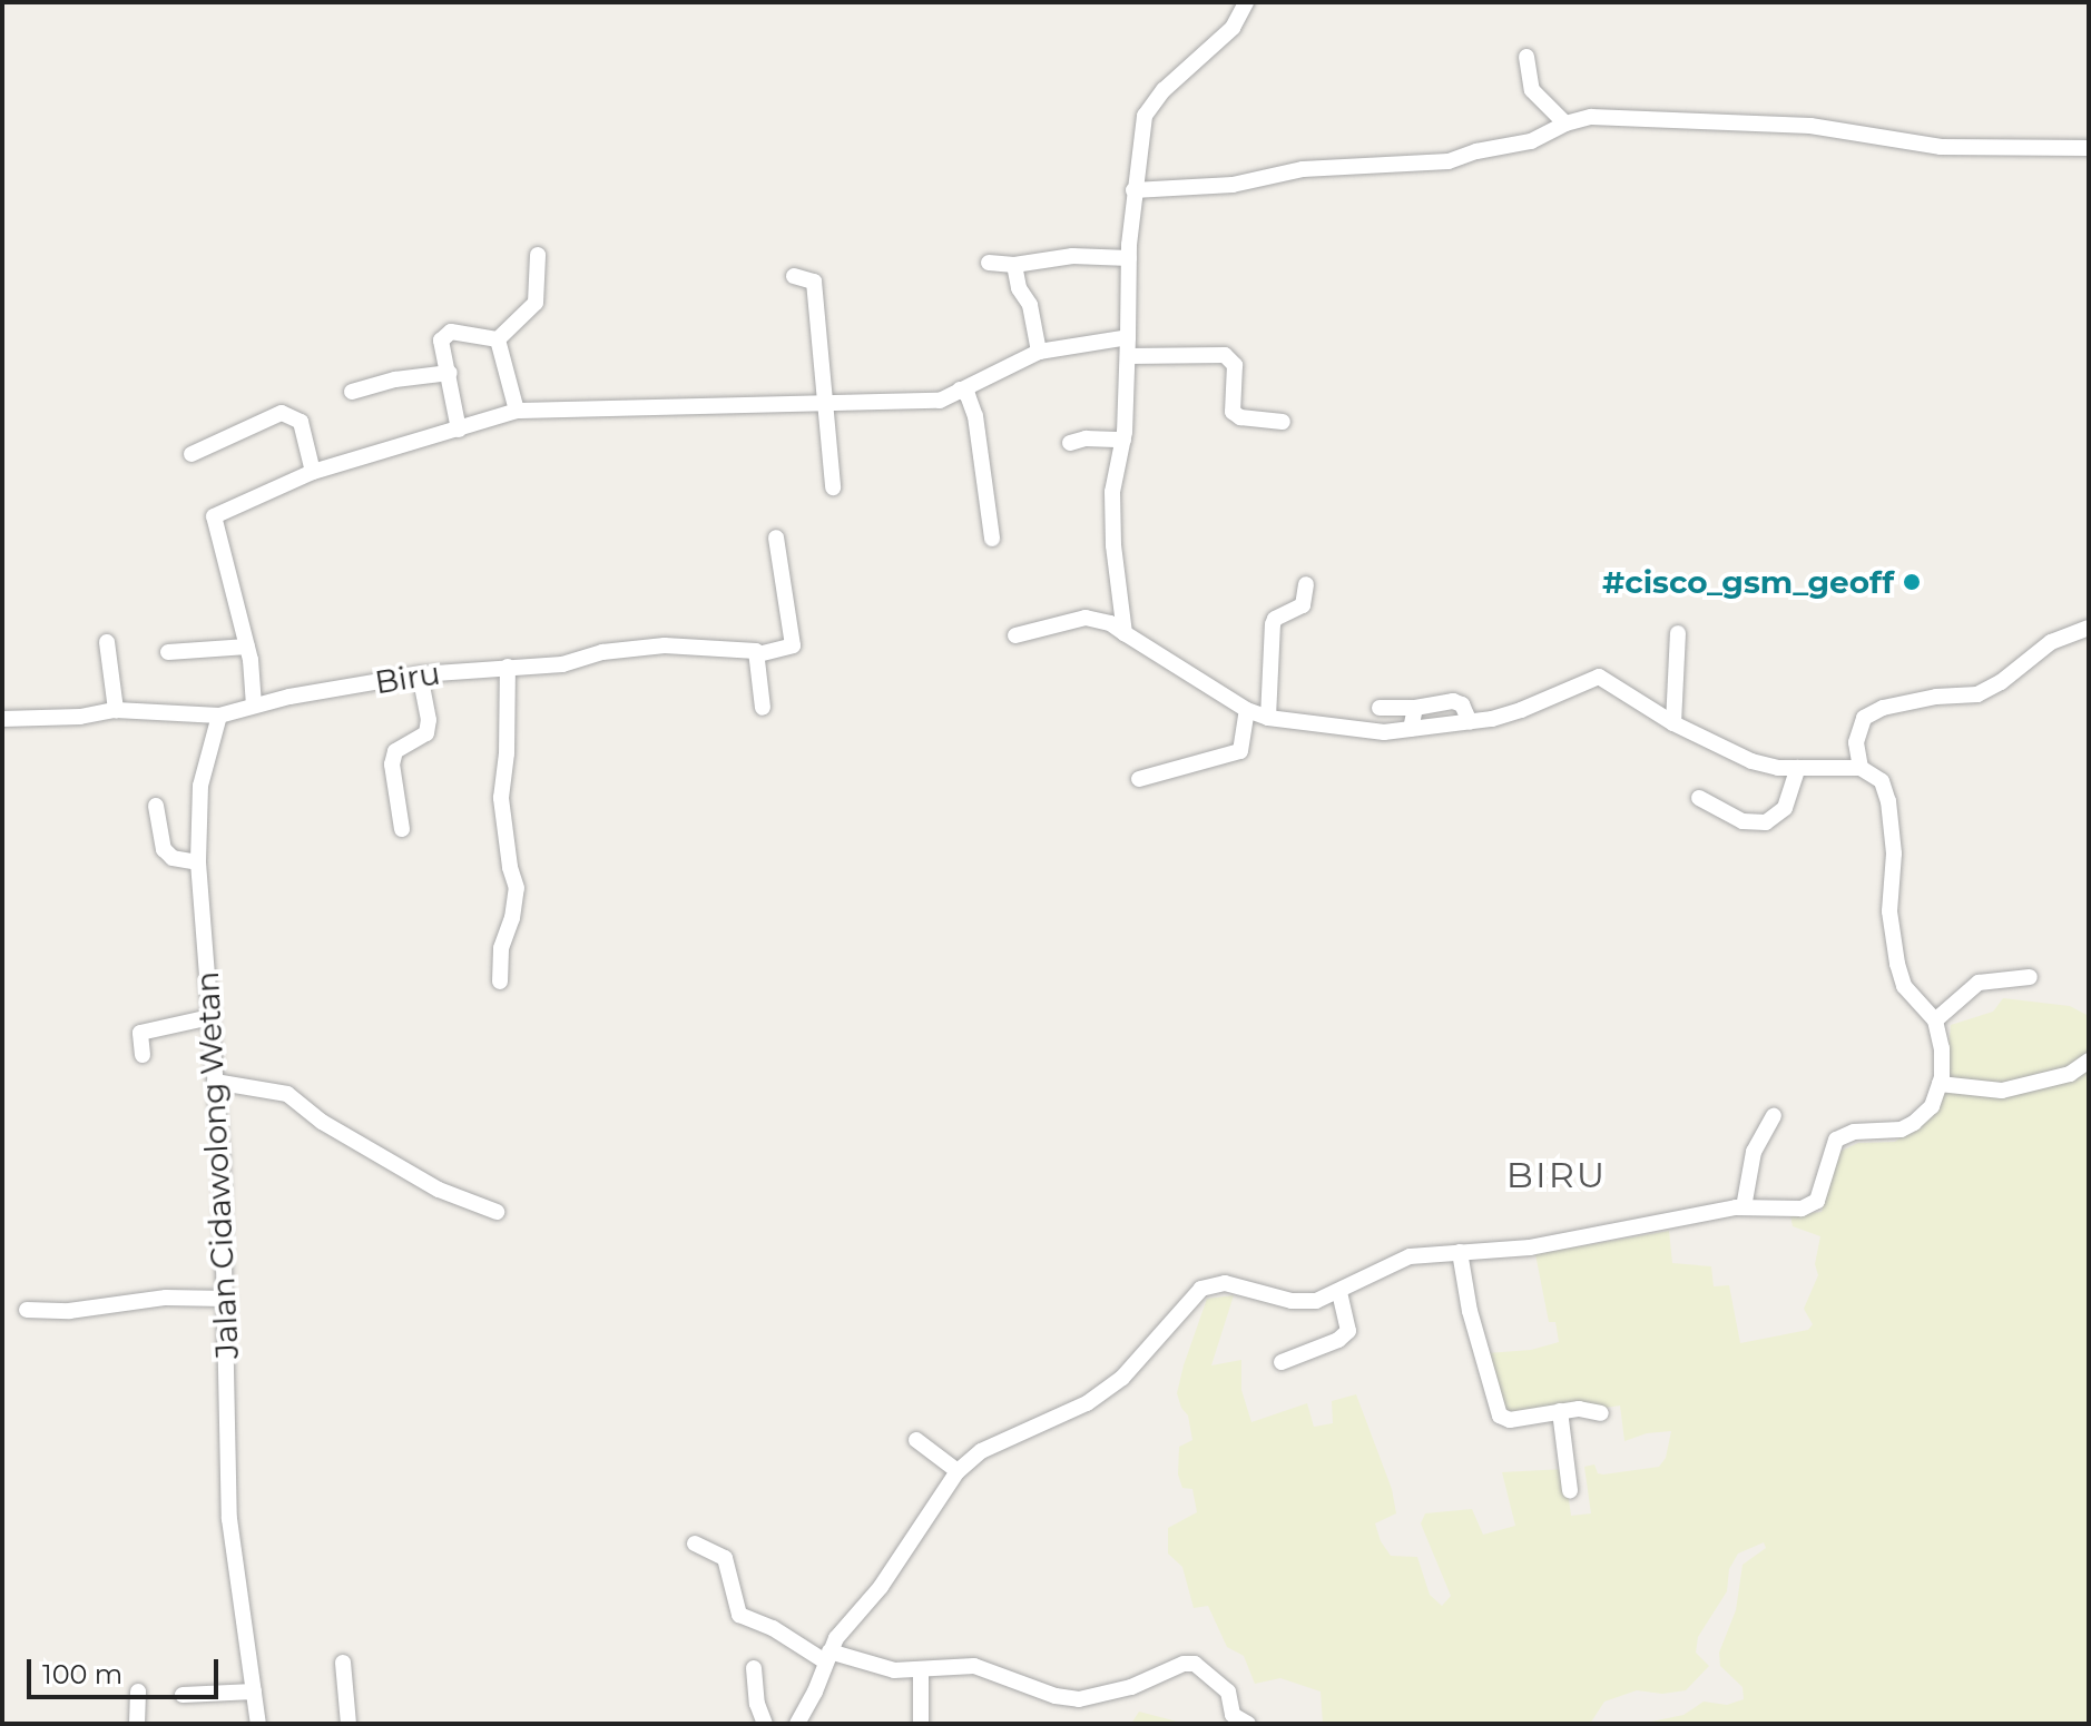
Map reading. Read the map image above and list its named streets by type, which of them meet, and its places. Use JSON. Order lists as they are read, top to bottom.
{
  "streets": {
    "street": ["Biru", "Jalan Cidawolong Wetan"]
  },
  "crossings": [
    ["Biru", "Jalan Cidawolong Wetan"]
  ],
  "districts": ["BIRU"],
  "places": ["#cisco_gsm_geoff"],
  "scale_bar": "100 m"
}
